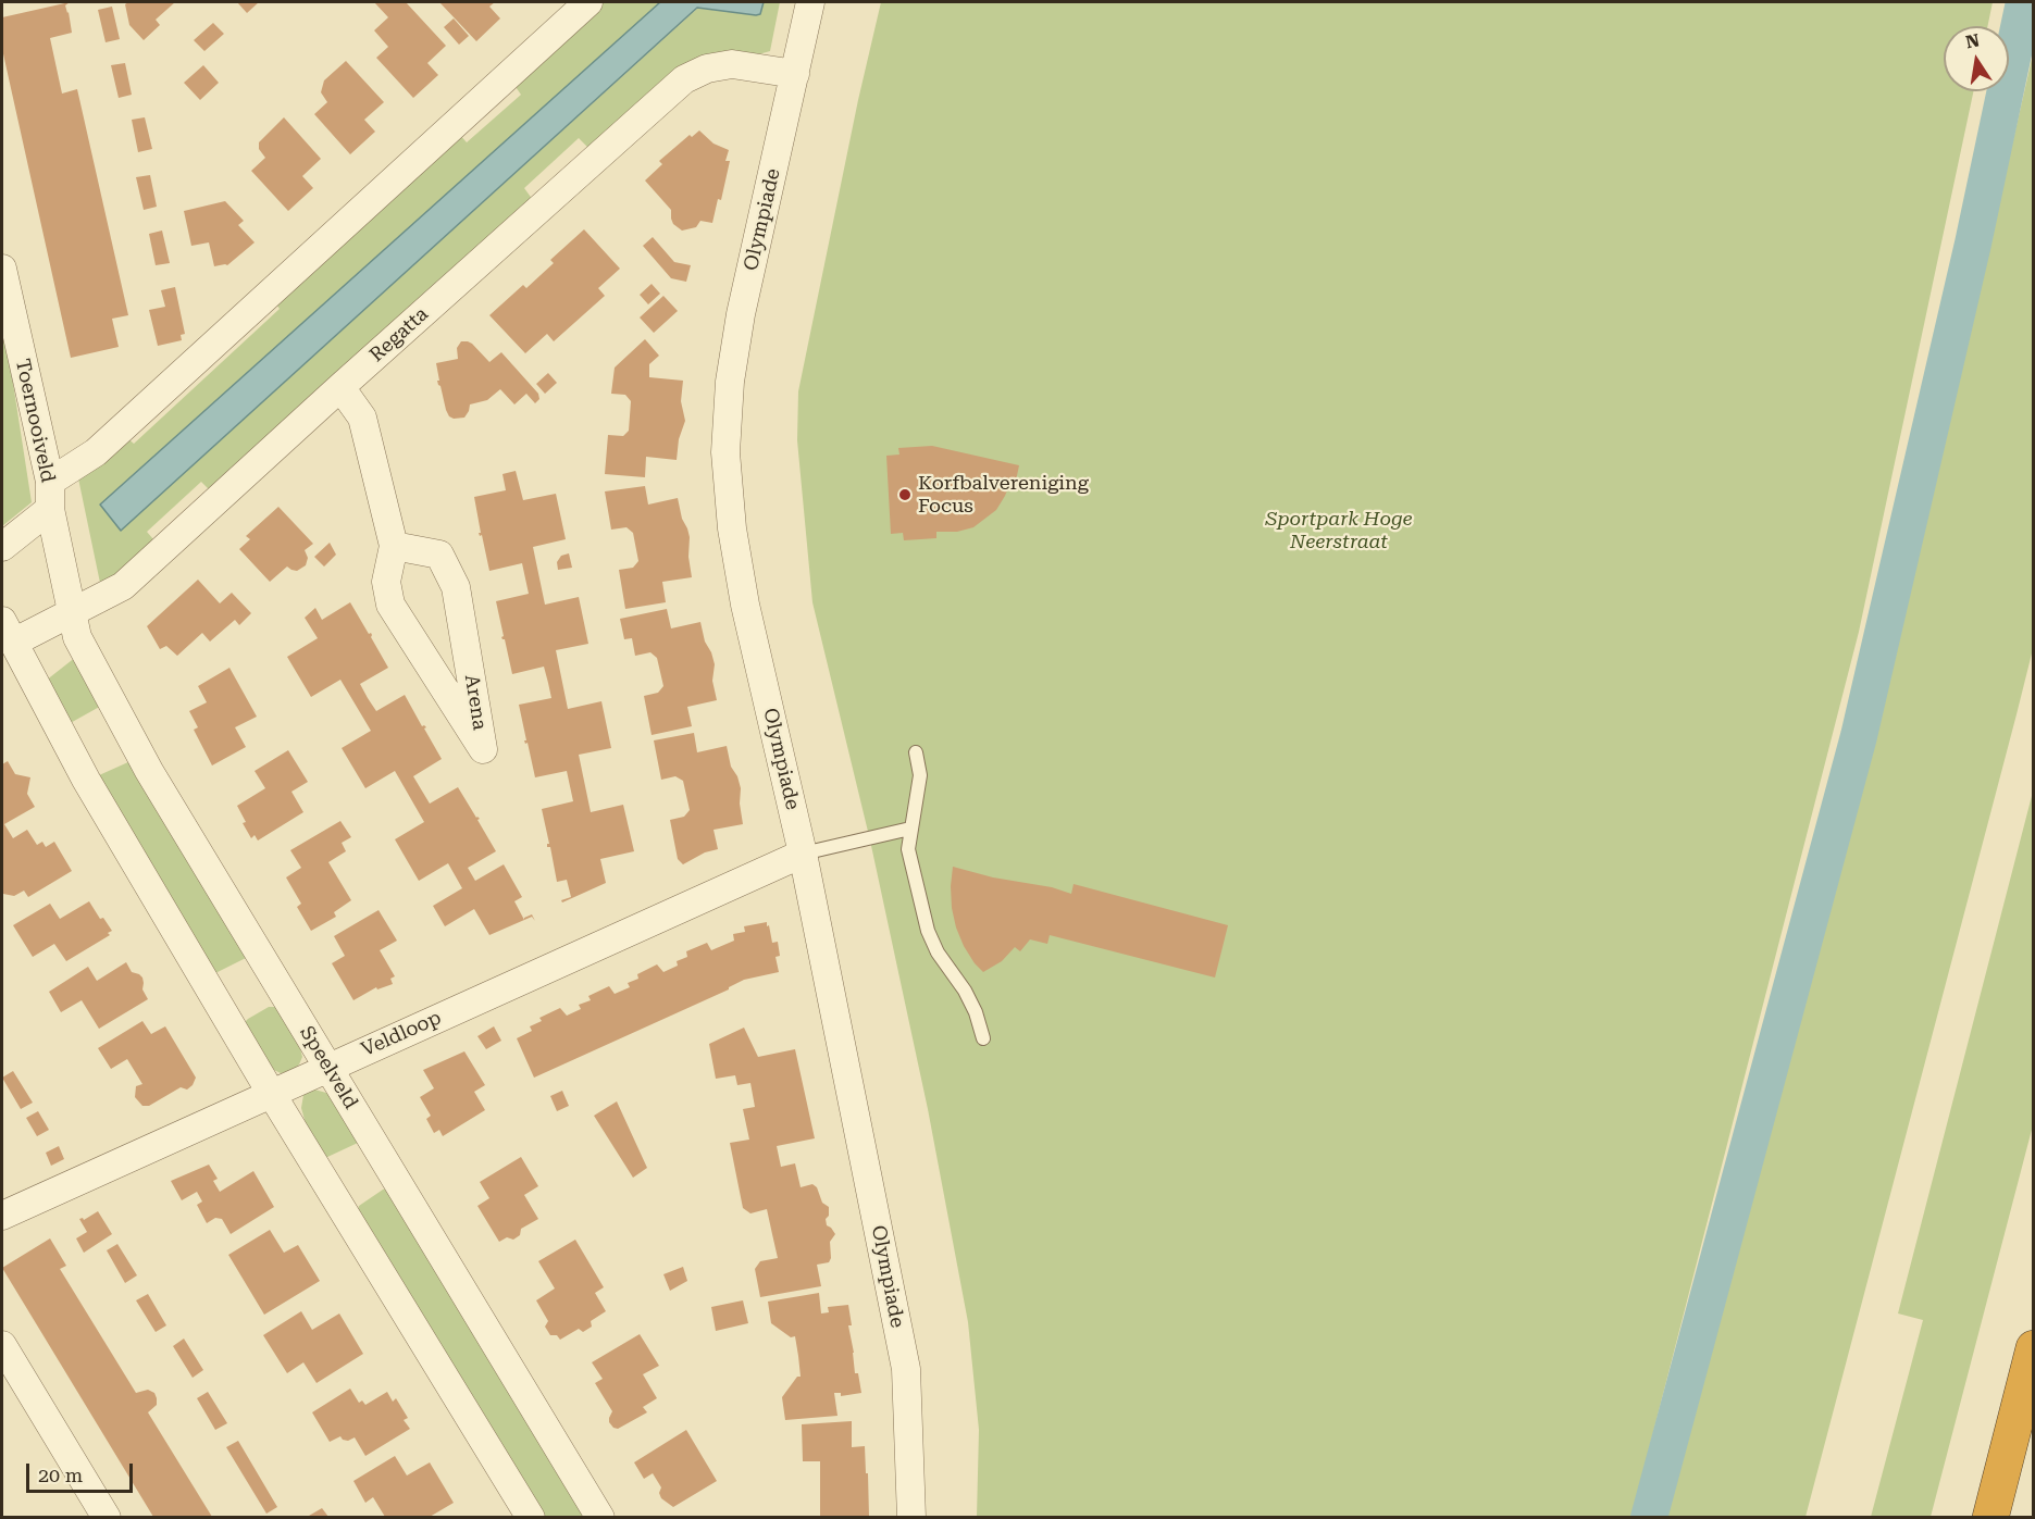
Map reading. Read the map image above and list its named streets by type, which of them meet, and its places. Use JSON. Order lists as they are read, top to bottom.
{
  "streets": {
    "street": [
      "Olympiade",
      "Regatta",
      "Toernooiveld",
      "Arena",
      "Veldloop",
      "Speelveld"
    ]
  },
  "crossings": [
    ["Olympiade", "Regatta"],
    ["Olympiade", "Veldloop"],
    ["Regatta", "Toernooiveld"],
    ["Regatta", "Arena"],
    ["Regatta", "Speelveld"],
    ["Toernooiveld", "Speelveld"],
    ["Veldloop", "Speelveld"]
  ],
  "parks": ["Sportpark Hoge Neerstraat"],
  "places": ["Korfbalvereniging Focus"],
  "scale_bar": "20 m",
  "north": "top"
}
